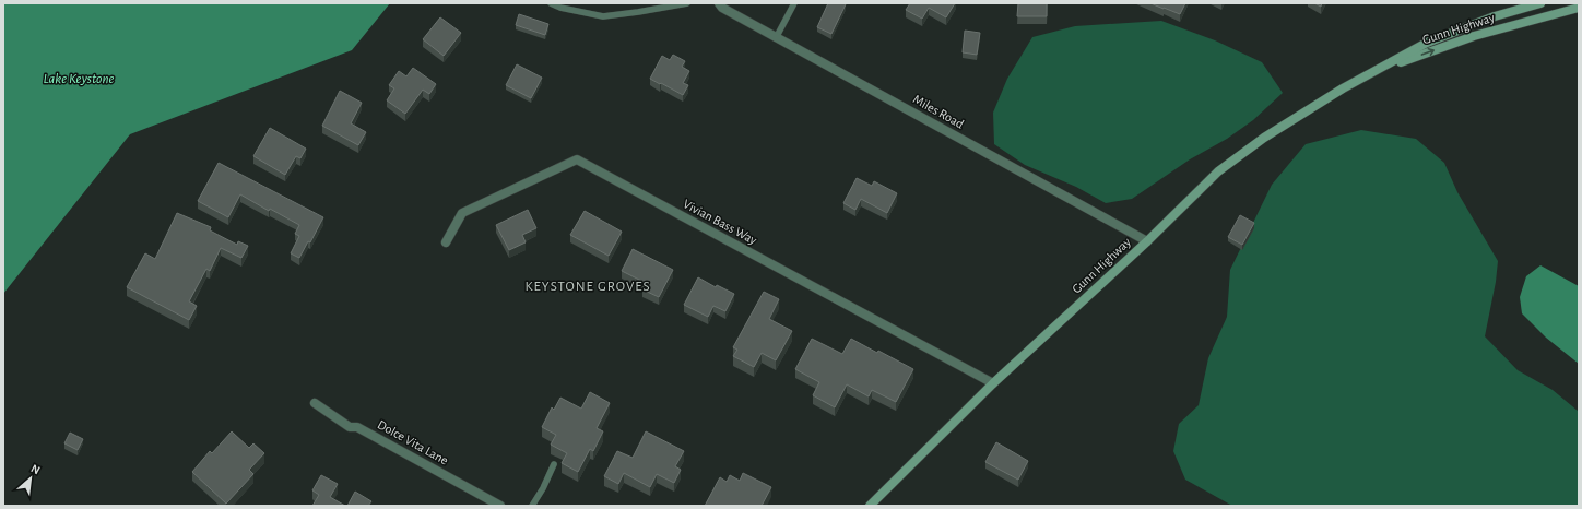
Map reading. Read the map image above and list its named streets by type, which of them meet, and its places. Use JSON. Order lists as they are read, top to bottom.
{
  "streets": {
    "main road": ["Gunn Highway"],
    "street": ["Miles Road", "Vivian Bass Way", "Dolce Vita Lane"]
  },
  "crossings": [
    ["Gunn Highway", "Miles Road"],
    ["Gunn Highway", "Vivian Bass Way"]
  ],
  "districts": ["KEYSTONE GROVES"],
  "water": ["Lake Keystone"],
  "north": "top right"
}
